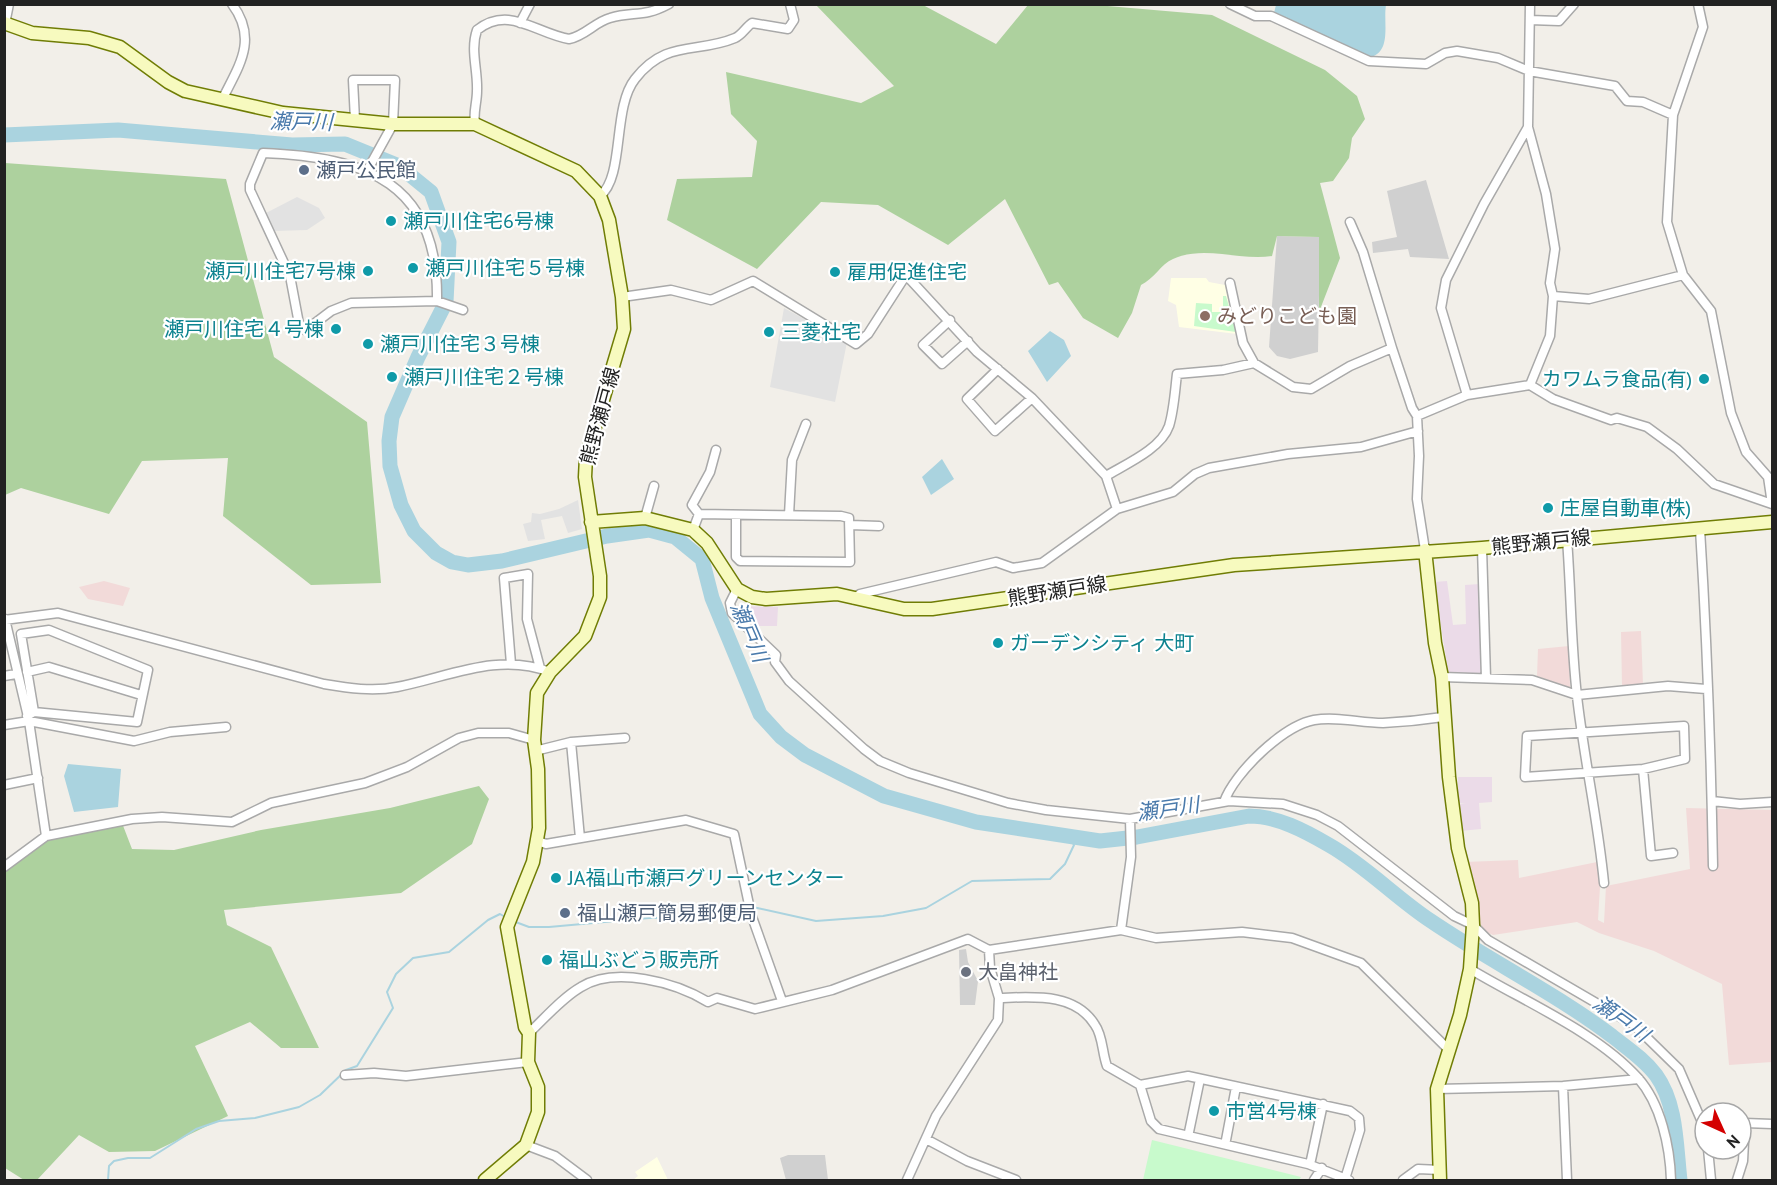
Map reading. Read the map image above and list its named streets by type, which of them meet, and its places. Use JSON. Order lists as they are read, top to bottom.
{
  "streets": {
    "main road": ["熊野瀬戸線"]
  },
  "water": ["瀬戸川"],
  "places": [
    "瀬戸公民館",
    "瀬戸川住宅6号棟",
    "瀬戸川住宅５号棟",
    "瀬戸川住宅7号棟",
    "雇用促進住宅",
    "みどりこども園",
    "瀬戸川住宅４号棟",
    "三菱社宅",
    "瀬戸川住宅３号棟",
    "瀬戸川住宅２号棟",
    "カワムラ食品(有)",
    "庄屋自動車(株)",
    "ガーデンシティ 大町",
    "JA福山市瀬戸グリーンセンター",
    "福山瀬戸簡易郵便局",
    "福山ぶどう販売所",
    "大畠神社",
    "市営4号棟"
  ],
  "north": "bottom right"
}
